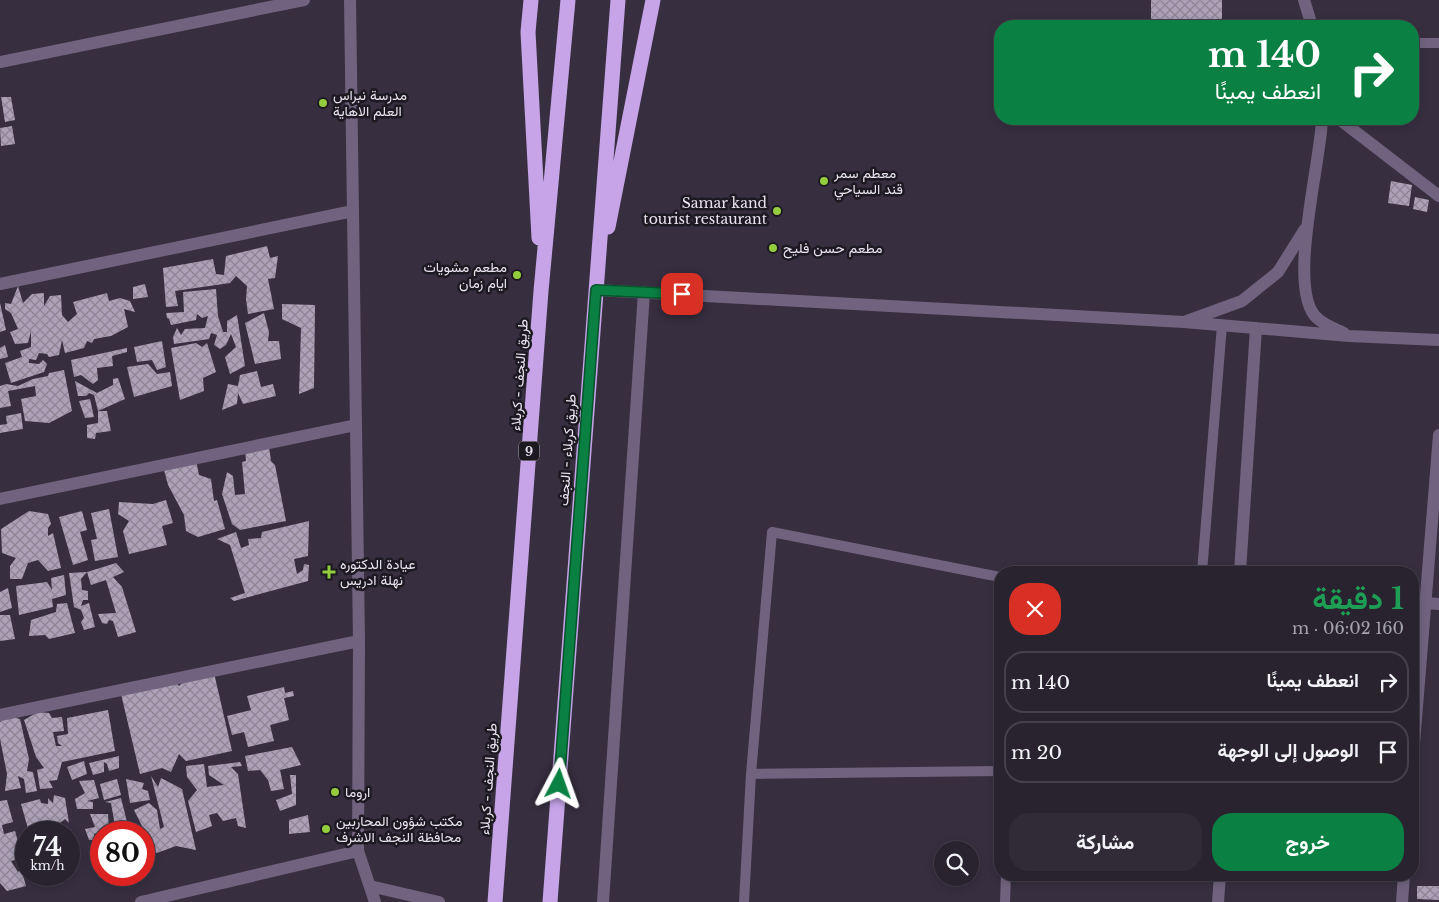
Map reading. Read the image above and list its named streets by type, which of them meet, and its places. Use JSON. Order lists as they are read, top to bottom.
{
  "streets": {
    "highway": ["طريق النجف - کربلاء", "طريق کربلاء - النجف", "9"]
  },
  "places": {
    "other": [
      "مدرسة نبراس العلم الاهاية",
      "معطم سمر قند السياحي",
      "Samar kand tourist restaurant",
      "مطعم حسن فليح",
      "مطعم مشويات ايام زمان",
      "اروما",
      "مكتب شؤون المحاربين محافظة النجف الاشرف"
    ],
    "health": ["عيادة الدكتوره نهلة ادريس"]
  },
  "page": {
    "turn": ["140 m", "انعطف يمينًا"],
    "heading": ["1 دقيقة", "160 m · 06:02"],
    "list": [
      {
        "name": "انعطف يمينًا",
        "value": "140 m"
      },
      {
        "name": "الوصول إلى الوجهة",
        "value": "20 m"
      }
    ],
    "buttons": ["خروج", "مشاركة"],
    "speed": "74 km/h",
    "limit": "80"
  }
}
